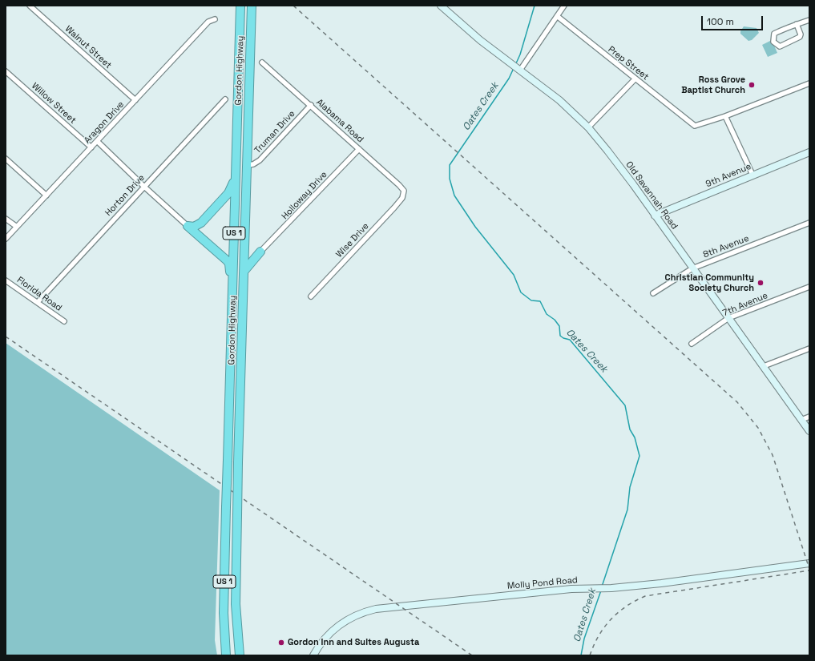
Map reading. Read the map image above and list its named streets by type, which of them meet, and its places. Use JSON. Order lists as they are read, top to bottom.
{
  "streets": {
    "highway": ["Gordon Highway", "US 1"],
    "street": [
      "Walnut Street",
      "Prep Street",
      "Willow Street",
      "Alabama Road",
      "Aragon Drive",
      "Truman Drive",
      "9th Avenue",
      "Horton Drive",
      "Holloway Drive",
      "Old Savannah Road",
      "Wise Drive",
      "8th Avenue",
      "Florida Road",
      "7th Avenue",
      "Molly Pond Road"
    ]
  },
  "crossings": [
    ["Walnut Street", "Aragon Drive"],
    ["Gordon Highway", "Truman Drive"],
    ["Willow Street", "Aragon Drive"],
    ["Alabama Road", "Truman Drive"],
    ["Alabama Road", "Holloway Drive"],
    ["Alabama Road", "Wise Drive"],
    ["9th Avenue", "Old Savannah Road"],
    ["Horton Drive", "Florida Road"],
    ["Old Savannah Road", "8th Avenue"],
    ["Old Savannah Road", "7th Avenue"]
  ],
  "water": ["Oates Creek"],
  "places": ["Ross Grove Baptist Church", "Christian Community Society Church", "Gordon Inn and Suites Augusta"],
  "scale_bar": "100 m"
}
